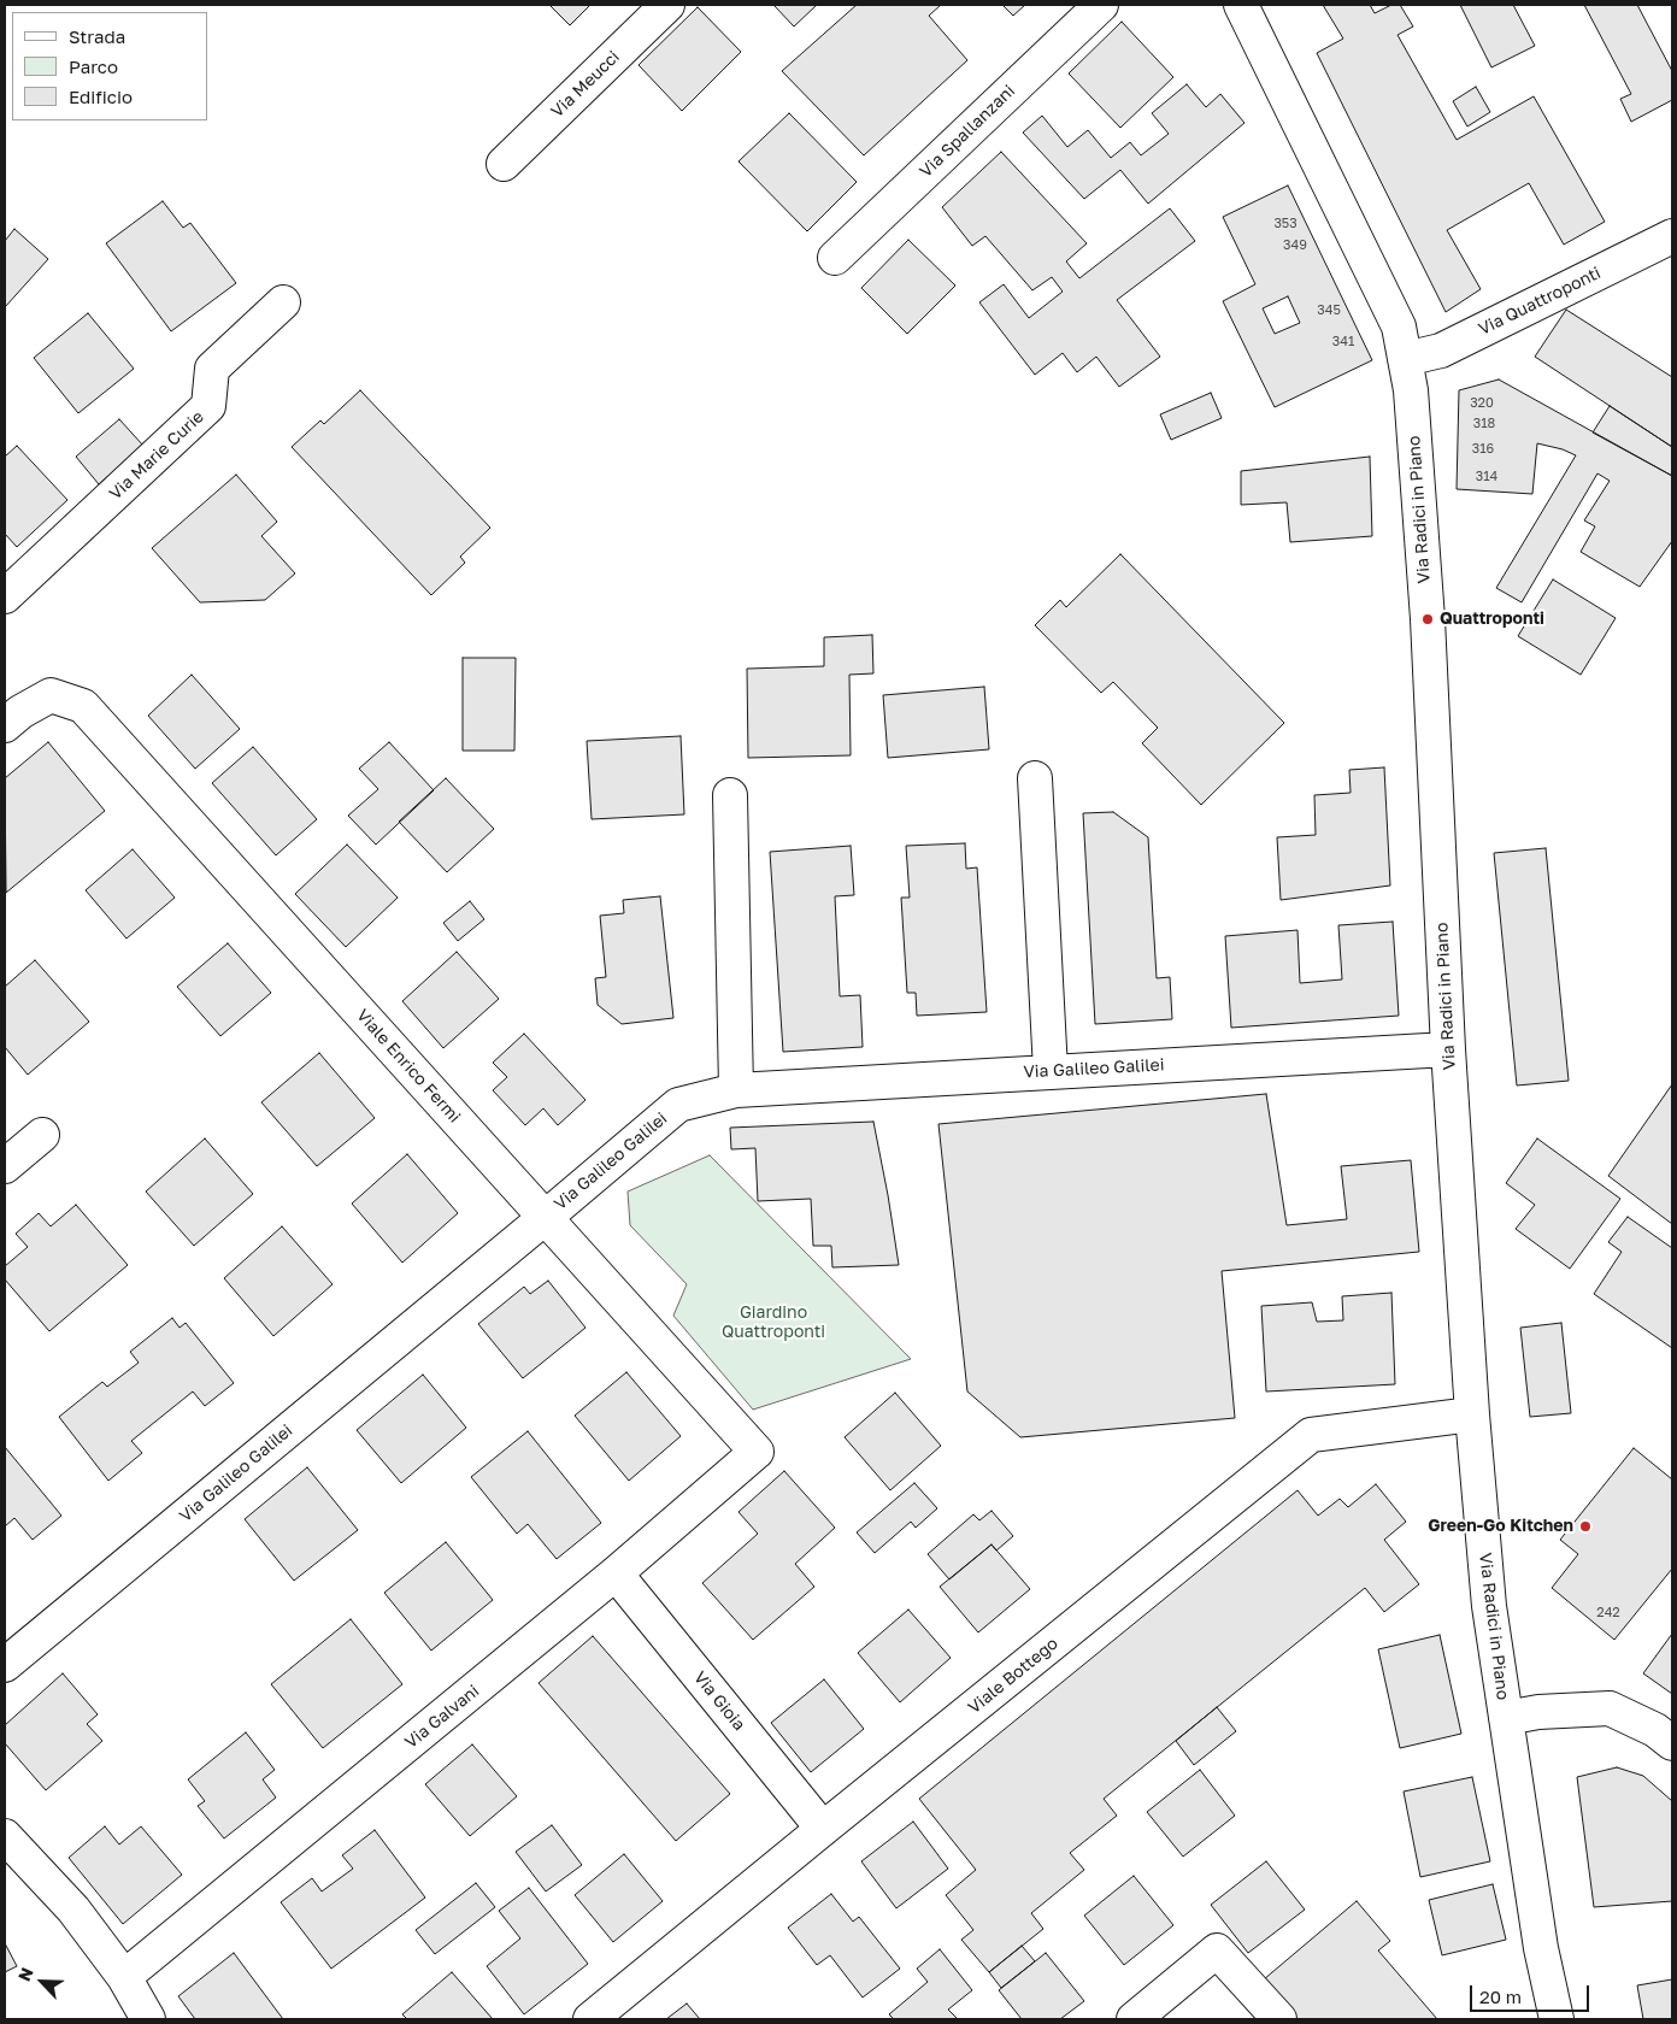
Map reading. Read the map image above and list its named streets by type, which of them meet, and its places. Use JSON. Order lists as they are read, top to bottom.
{
  "streets": {
    "street": [
      "Via Meucci",
      "Via Spallanzani",
      "Via Quattroponti",
      "Via Marie Curie",
      "Via Radici in Piano",
      "Viale Enrico Fermi",
      "Via Galileo Galilei",
      "Viale Bottego",
      "Via Gioia",
      "Via Galvani"
    ]
  },
  "crossings": [
    ["Via Quattroponti", "Via Radici in Piano"],
    ["Via Radici in Piano", "Via Galileo Galilei"],
    ["Via Radici in Piano", "Viale Bottego"],
    ["Viale Enrico Fermi", "Via Galileo Galilei"],
    ["Viale Enrico Fermi", "Via Galvani"],
    ["Viale Bottego", "Via Gioia"],
    ["Via Gioia", "Via Galvani"]
  ],
  "parks": ["Giardino Quattroponti"],
  "places": ["Quattroponti", "Green-Go Kitchen"],
  "house_numbers": [
    "353",
    "349",
    "345",
    "341",
    "320",
    "318",
    "316",
    "314",
    "242"
  ],
  "legend": ["Strada", "Parco", "Edificio"],
  "scale_bar": "20 m",
  "north": "top left"
}
